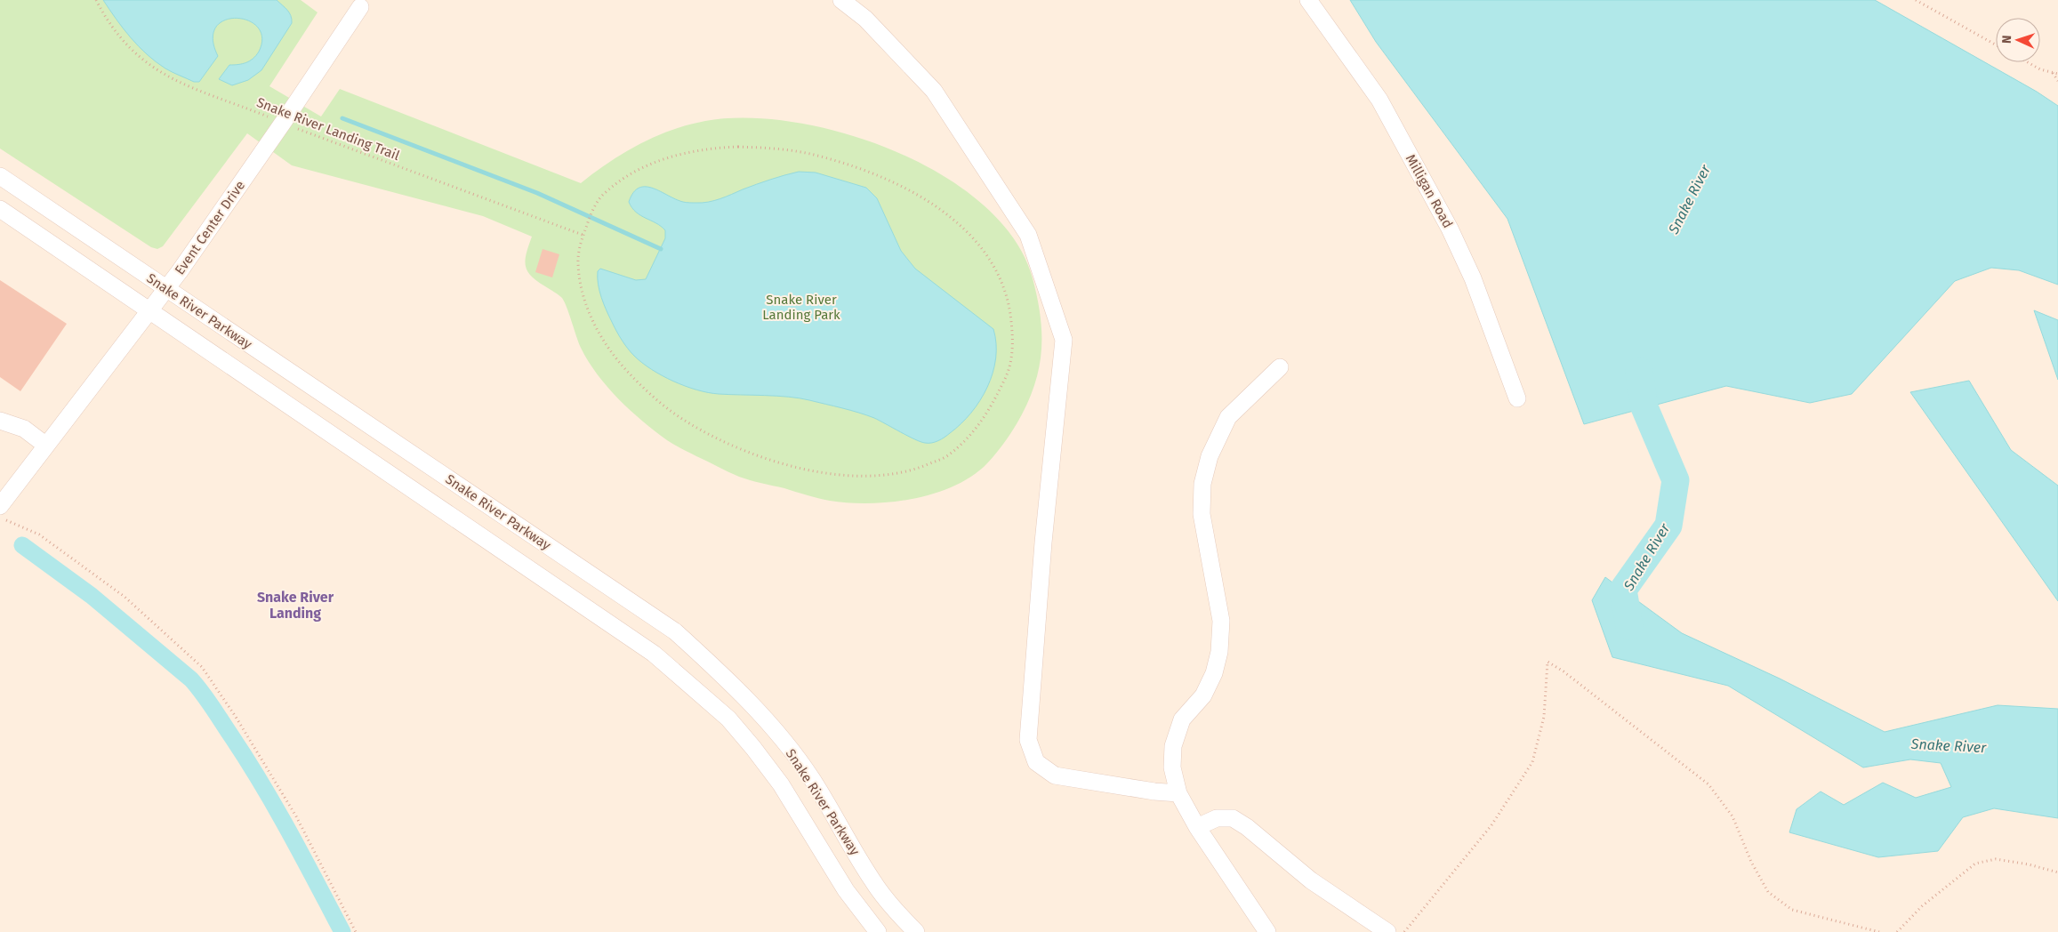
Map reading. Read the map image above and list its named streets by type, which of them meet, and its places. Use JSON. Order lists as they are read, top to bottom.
{
  "streets": {
    "street": ["Milligan Road", "Event Center Drive", "Snake River Parkway"],
    "path": ["Snake River Landing Trail"]
  },
  "crossings": [
    ["Snake River Landing Trail", "Event Center Drive"],
    ["Event Center Drive", "Snake River Parkway"]
  ],
  "districts": ["Snake River Landing"],
  "water": ["Snake River"],
  "parks": ["Snake River Landing Park"],
  "north": "left"
}
